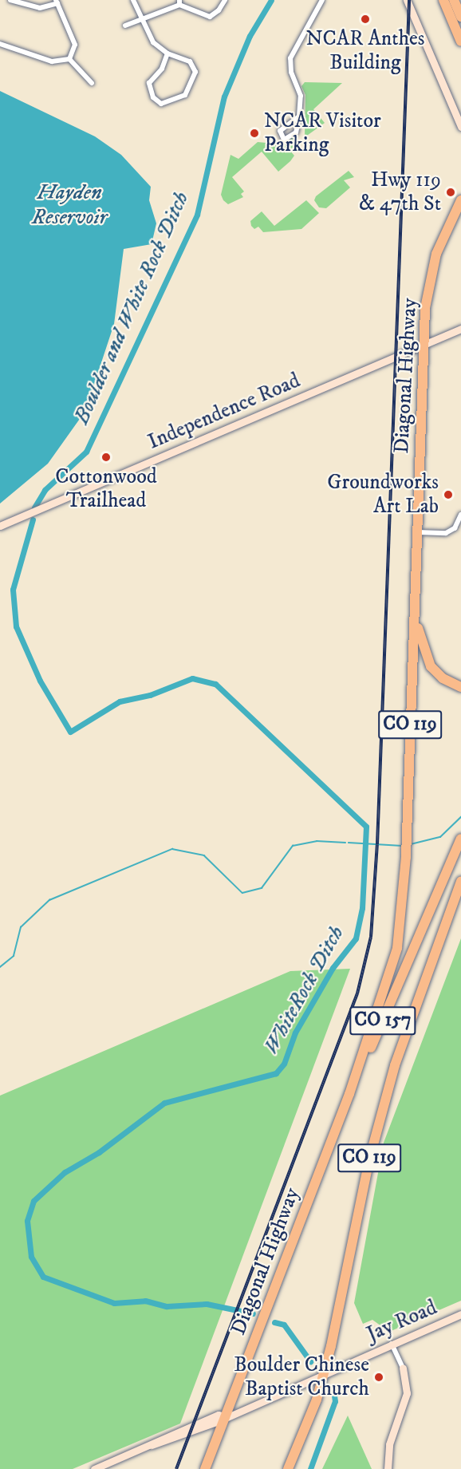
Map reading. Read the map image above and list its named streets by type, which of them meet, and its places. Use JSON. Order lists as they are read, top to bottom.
{
  "streets": {
    "highway": ["Diagonal Highway", "CO 119", "CO 157"],
    "street": ["Independence Road", "Jay Road"]
  },
  "crossings": [
    ["Diagonal Highway", "Independence Road"],
    ["Diagonal Highway", "CO 119"],
    ["Diagonal Highway", "CO 157"],
    ["Diagonal Highway", "Jay Road"],
    ["CO 119", "CO 157"],
    ["CO 119", "Jay Road"]
  ],
  "water": ["Hayden Reservoir", "Boulder and White Rock Ditch", "WhiteRock Ditch"],
  "places": [
    "NCAR Anthes Building",
    "NCAR Visitor Parking",
    "Hwy 119 & 47th St",
    "Cottonwood Trailhead",
    "Groundworks Art Lab",
    "Boulder Chinese Baptist Church"
  ]
}
